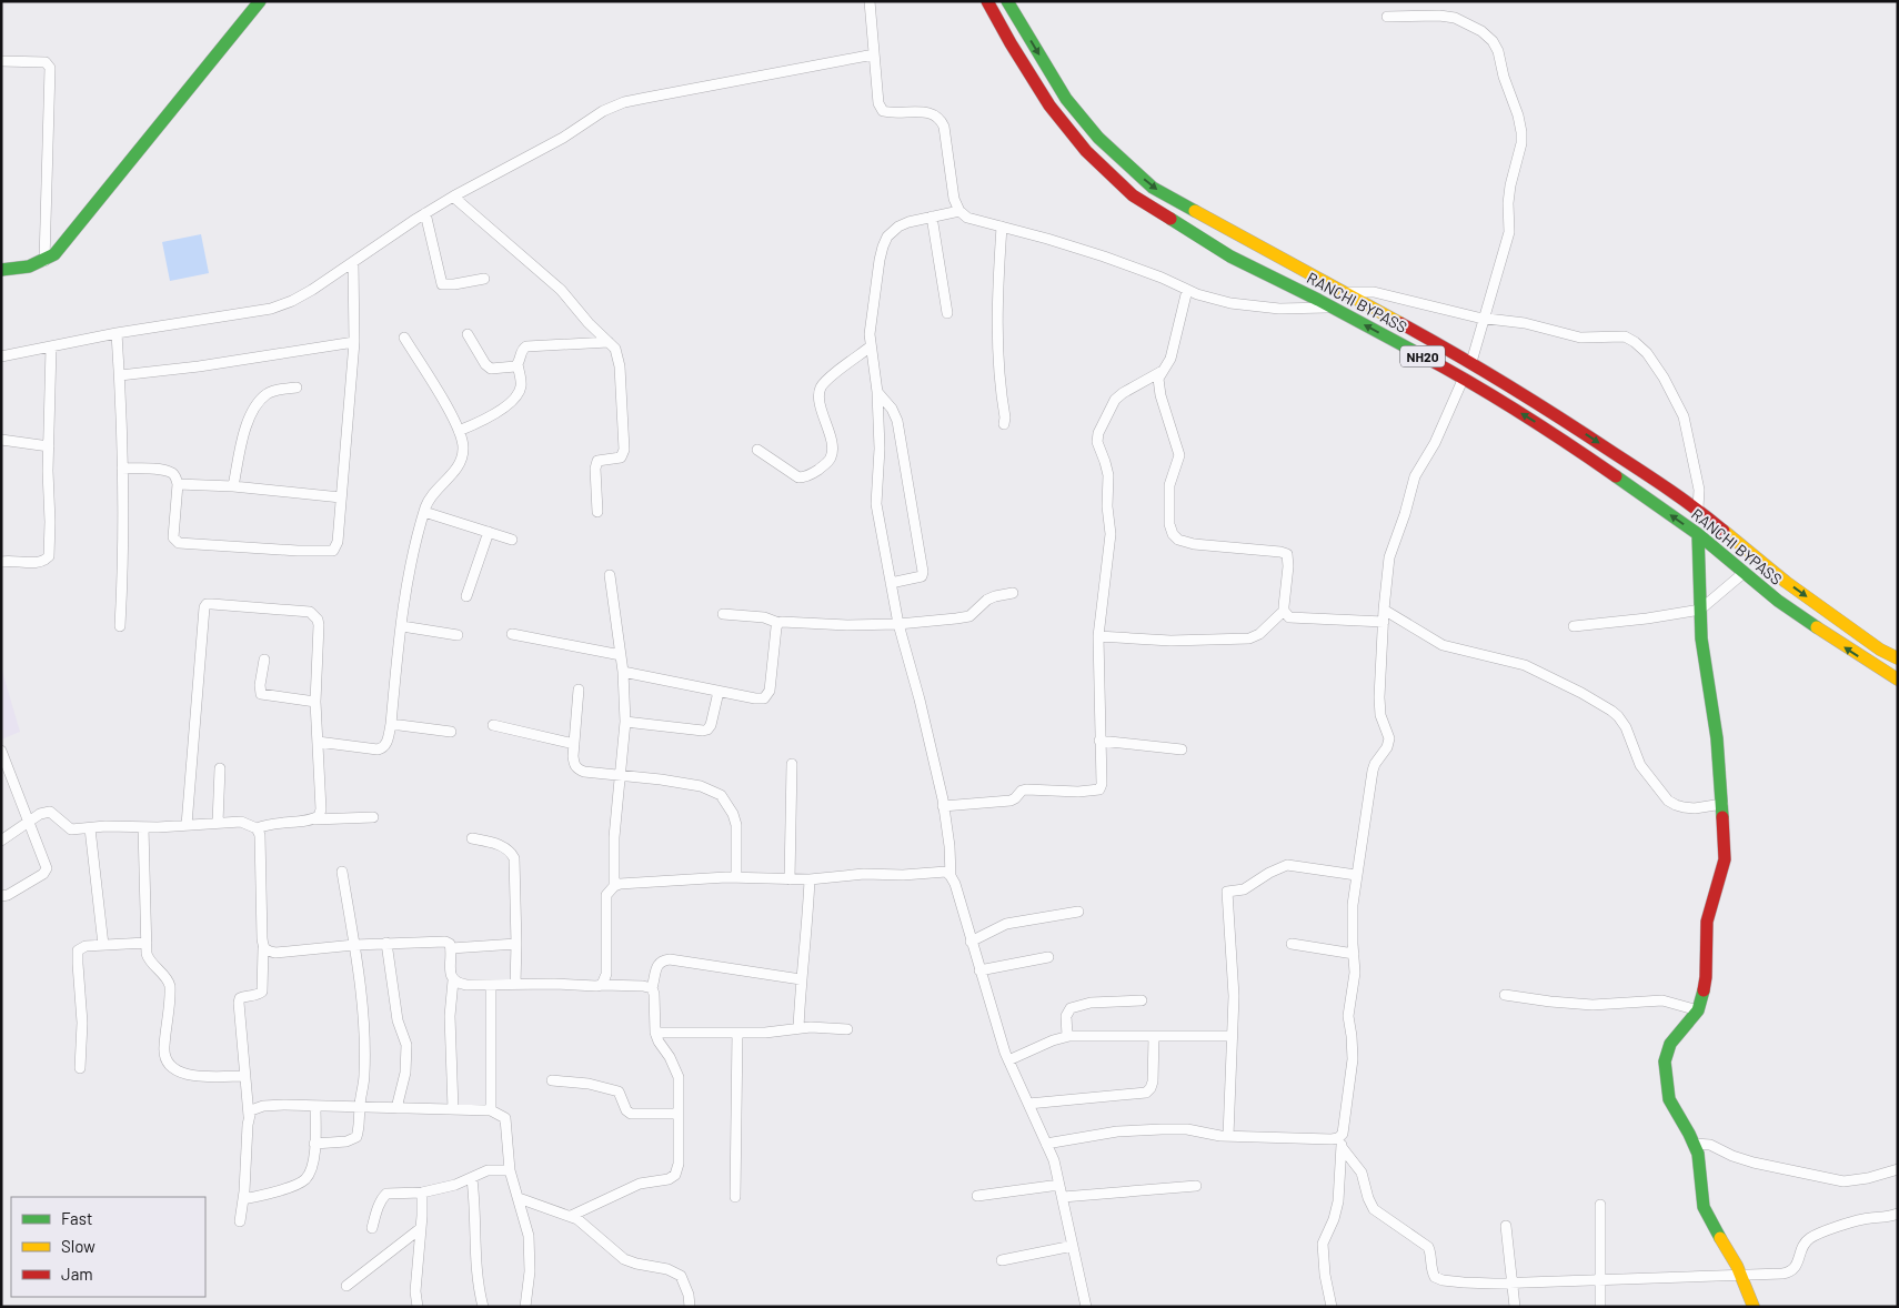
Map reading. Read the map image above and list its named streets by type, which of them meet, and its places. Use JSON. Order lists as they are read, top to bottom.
{
  "streets": {
    "main road": ["RANCHI BYPASS", "NH20"]
  },
  "legend": ["Fast", "Slow", "Jam"]
}
